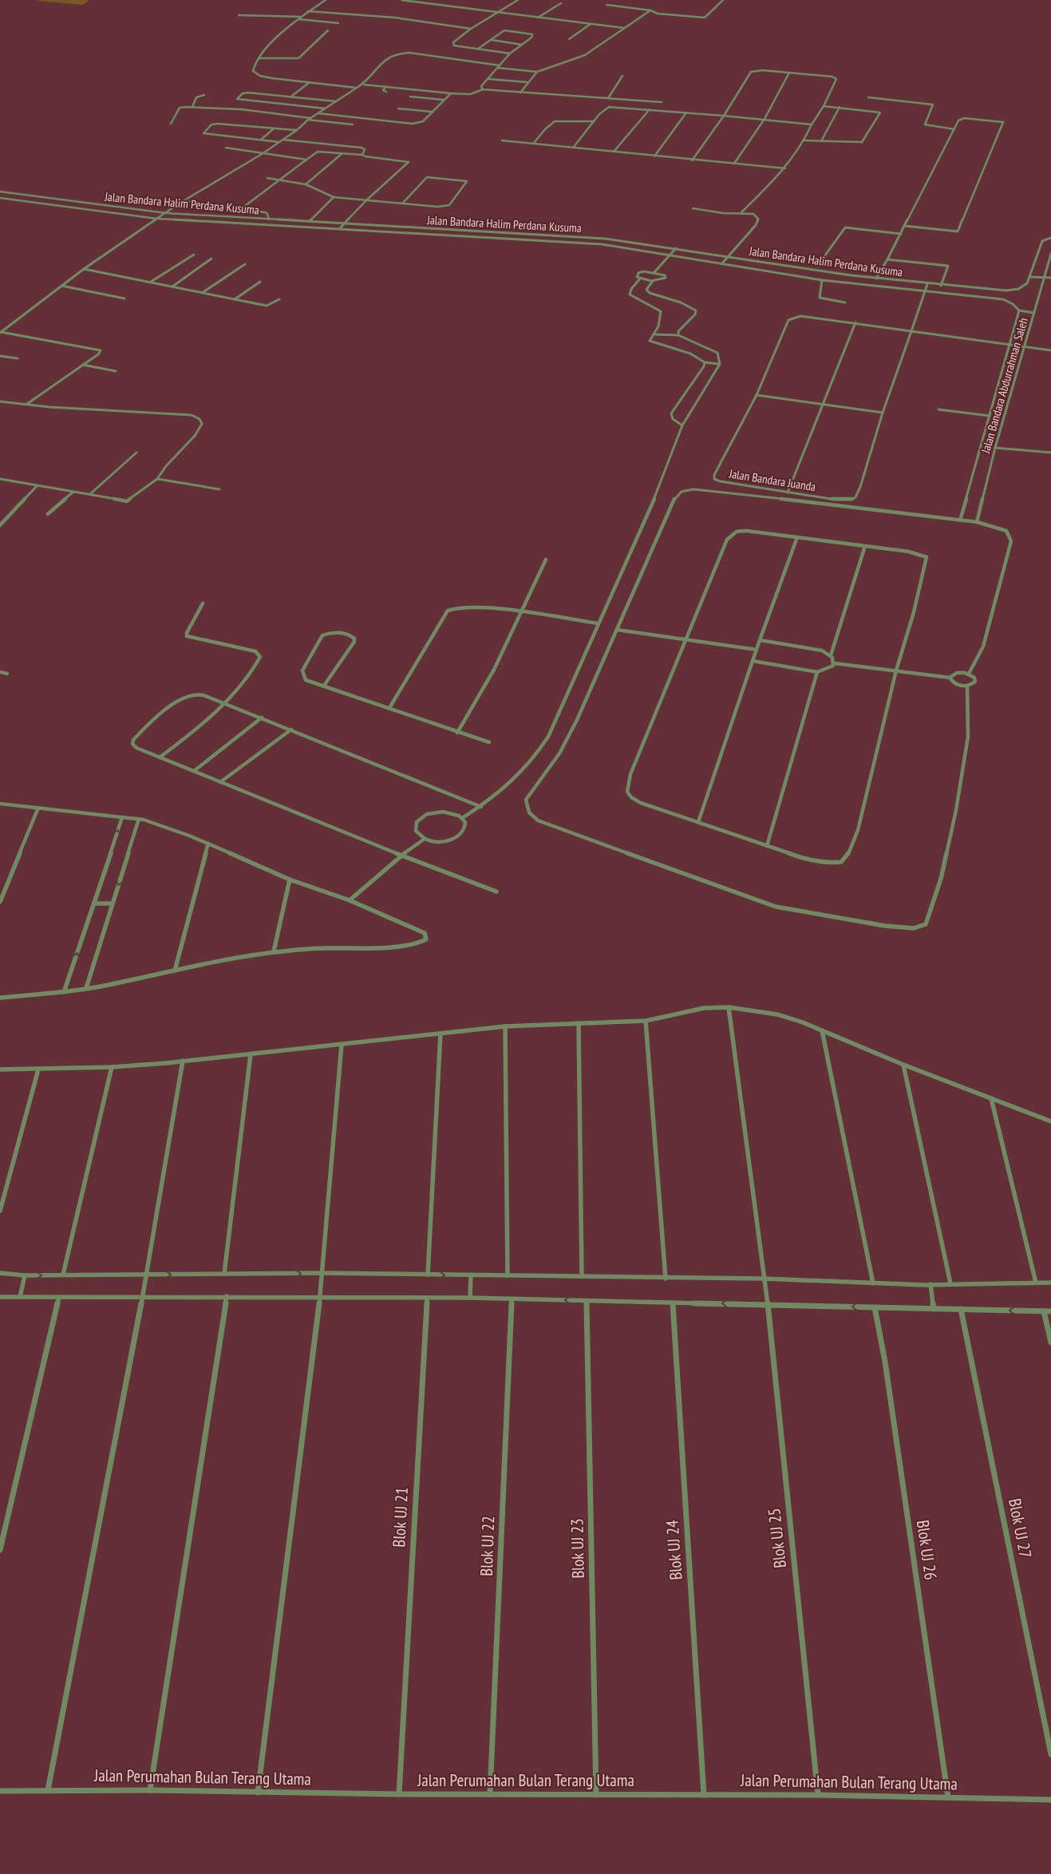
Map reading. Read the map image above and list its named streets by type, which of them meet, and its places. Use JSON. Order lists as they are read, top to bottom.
{
  "streets": {
    "street": [
      "Jalan Bandara Halim Perdana Kusuma",
      "Jalan Bandara Abdurrahman Saleh",
      "Jalan Bandara Juanda",
      "Blok UJ 21",
      "Blok UJ 27",
      "Blok UJ 25",
      "Blok UJ 22",
      "Blok UJ 23",
      "Blok UJ 24",
      "Blok UJ 26",
      "Jalan Perumahan Bulan Terang Utama"
    ]
  },
  "crossings": [
    ["Jalan Bandara Halim Perdana Kusuma", "Jalan Bandara Abdurrahman Saleh"],
    ["Jalan Bandara Halim Perdana Kusuma", "Jalan Bandara Juanda"],
    ["Jalan Bandara Abdurrahman Saleh", "Jalan Bandara Juanda"],
    ["Blok UJ 21", "Jalan Perumahan Bulan Terang Utama"],
    ["Blok UJ 25", "Jalan Perumahan Bulan Terang Utama"],
    ["Blok UJ 22", "Jalan Perumahan Bulan Terang Utama"],
    ["Blok UJ 23", "Jalan Perumahan Bulan Terang Utama"],
    ["Blok UJ 24", "Jalan Perumahan Bulan Terang Utama"],
    ["Blok UJ 26", "Jalan Perumahan Bulan Terang Utama"]
  ]
}
